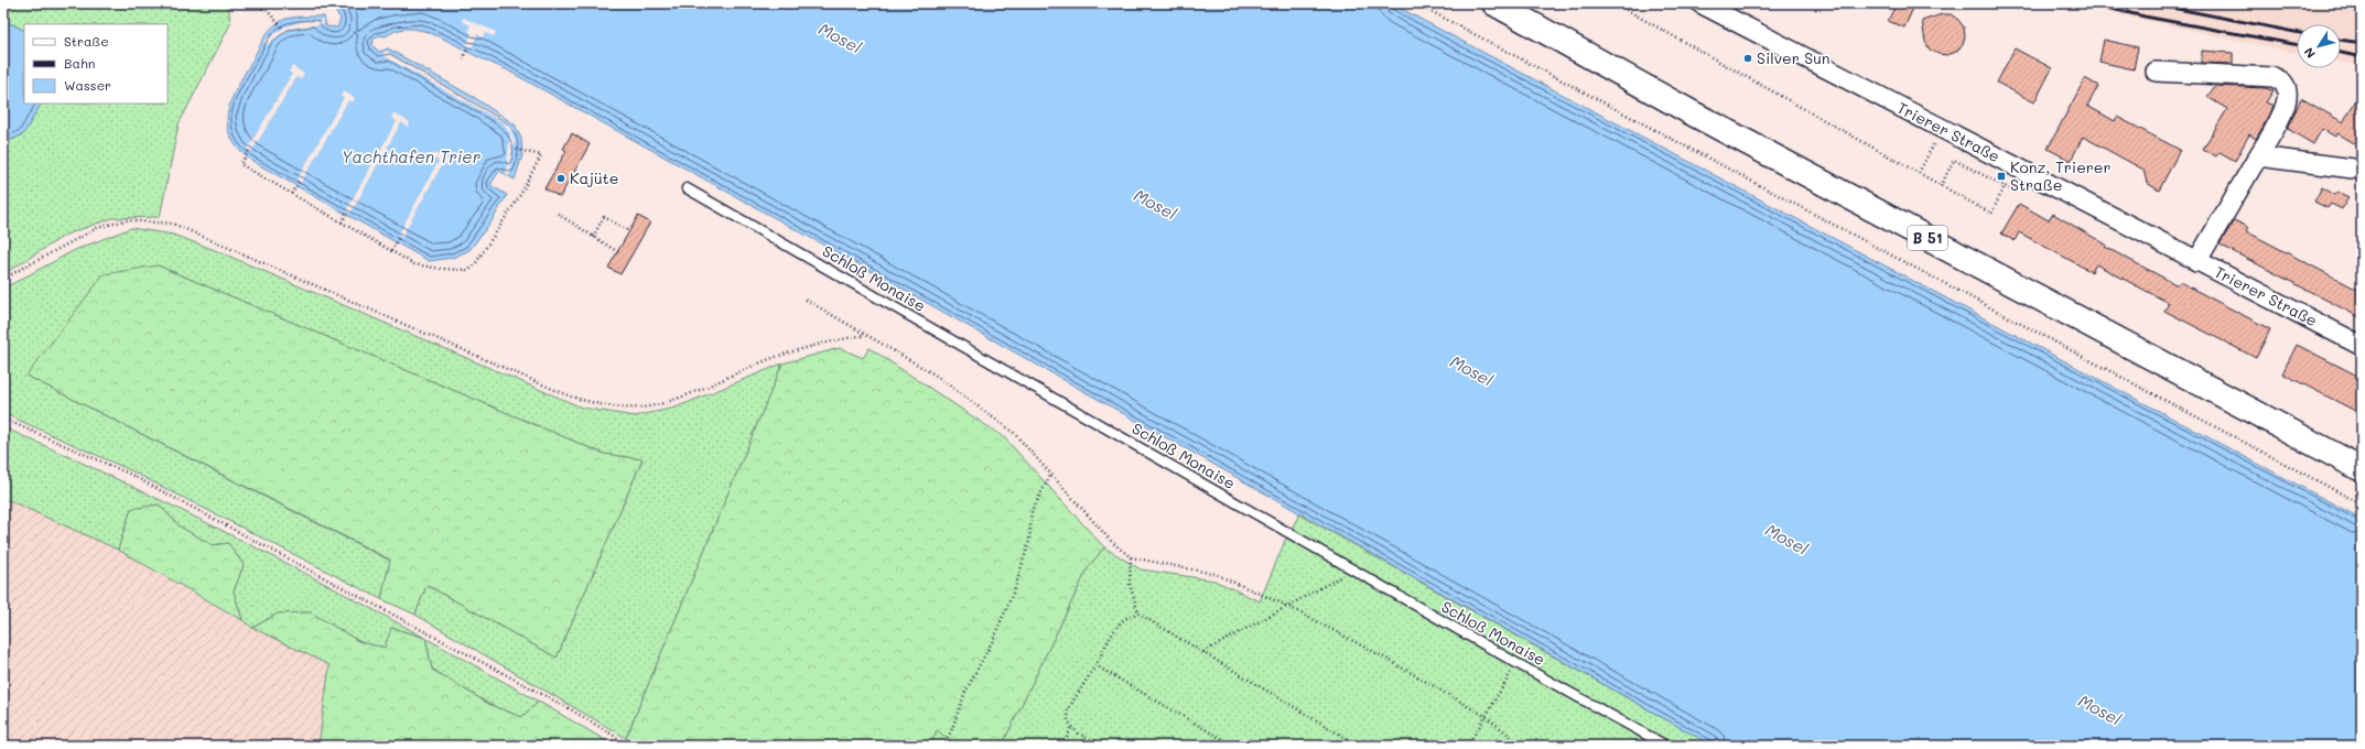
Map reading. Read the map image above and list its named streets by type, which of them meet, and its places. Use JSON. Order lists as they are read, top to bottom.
{
  "streets": {
    "main road": ["B 51"],
    "street": ["Trierer Straße"],
    "lane": ["Schloß Monaise"]
  },
  "water": ["Mosel", "Yachthafen Trier"],
  "places": {
    "other": ["Silver Sun", "Kajüte"],
    "transit": ["Konz, Trierer Straße"]
  },
  "legend": ["Straße", "Bahn", "Wasser"],
  "north": "bottom left"
}
